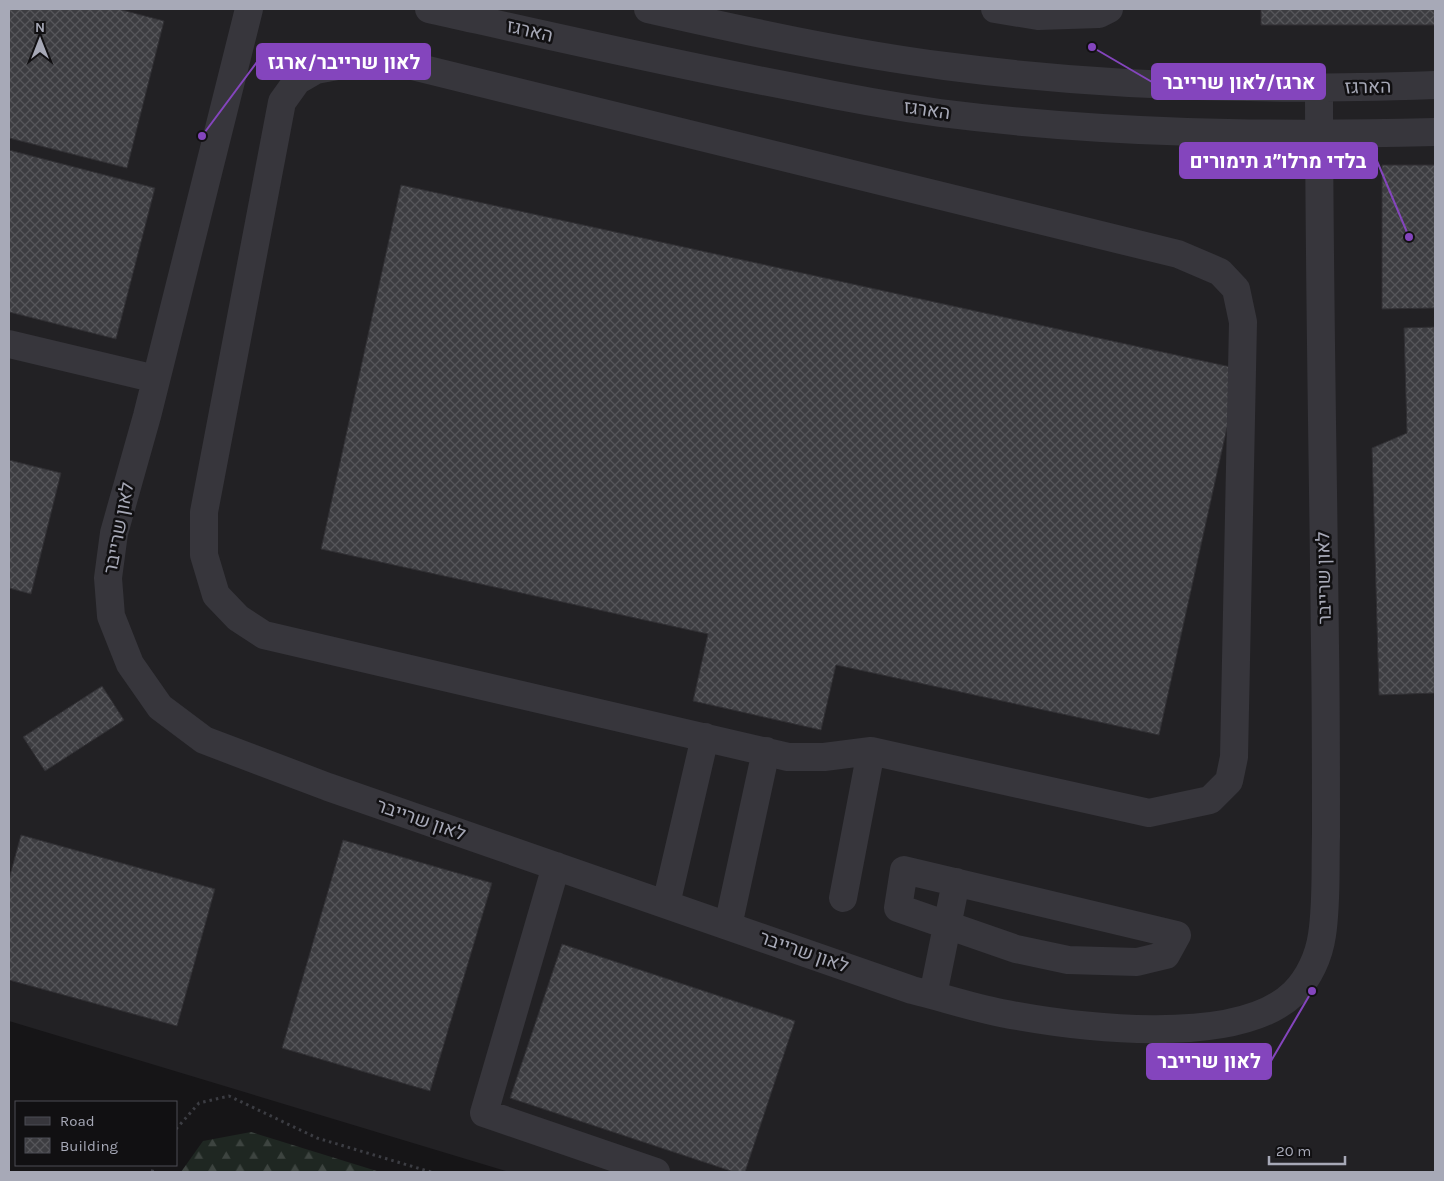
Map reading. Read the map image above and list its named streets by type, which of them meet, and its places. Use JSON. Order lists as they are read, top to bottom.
{
  "streets": {
    "street": ["הארגז", "לאון שרייבר"]
  },
  "crossings": [
    ["הארגז", "לאון שרייבר"]
  ],
  "places": [
    "ארגז/לאון שרייבר",
    "לאון שרייבר/ארגז",
    "בלדי מרלו״ג תימורים",
    "לאון שרייבר"
  ],
  "legend": ["Road", "Building"],
  "scale_bar": "20 m",
  "north": "top"
}
